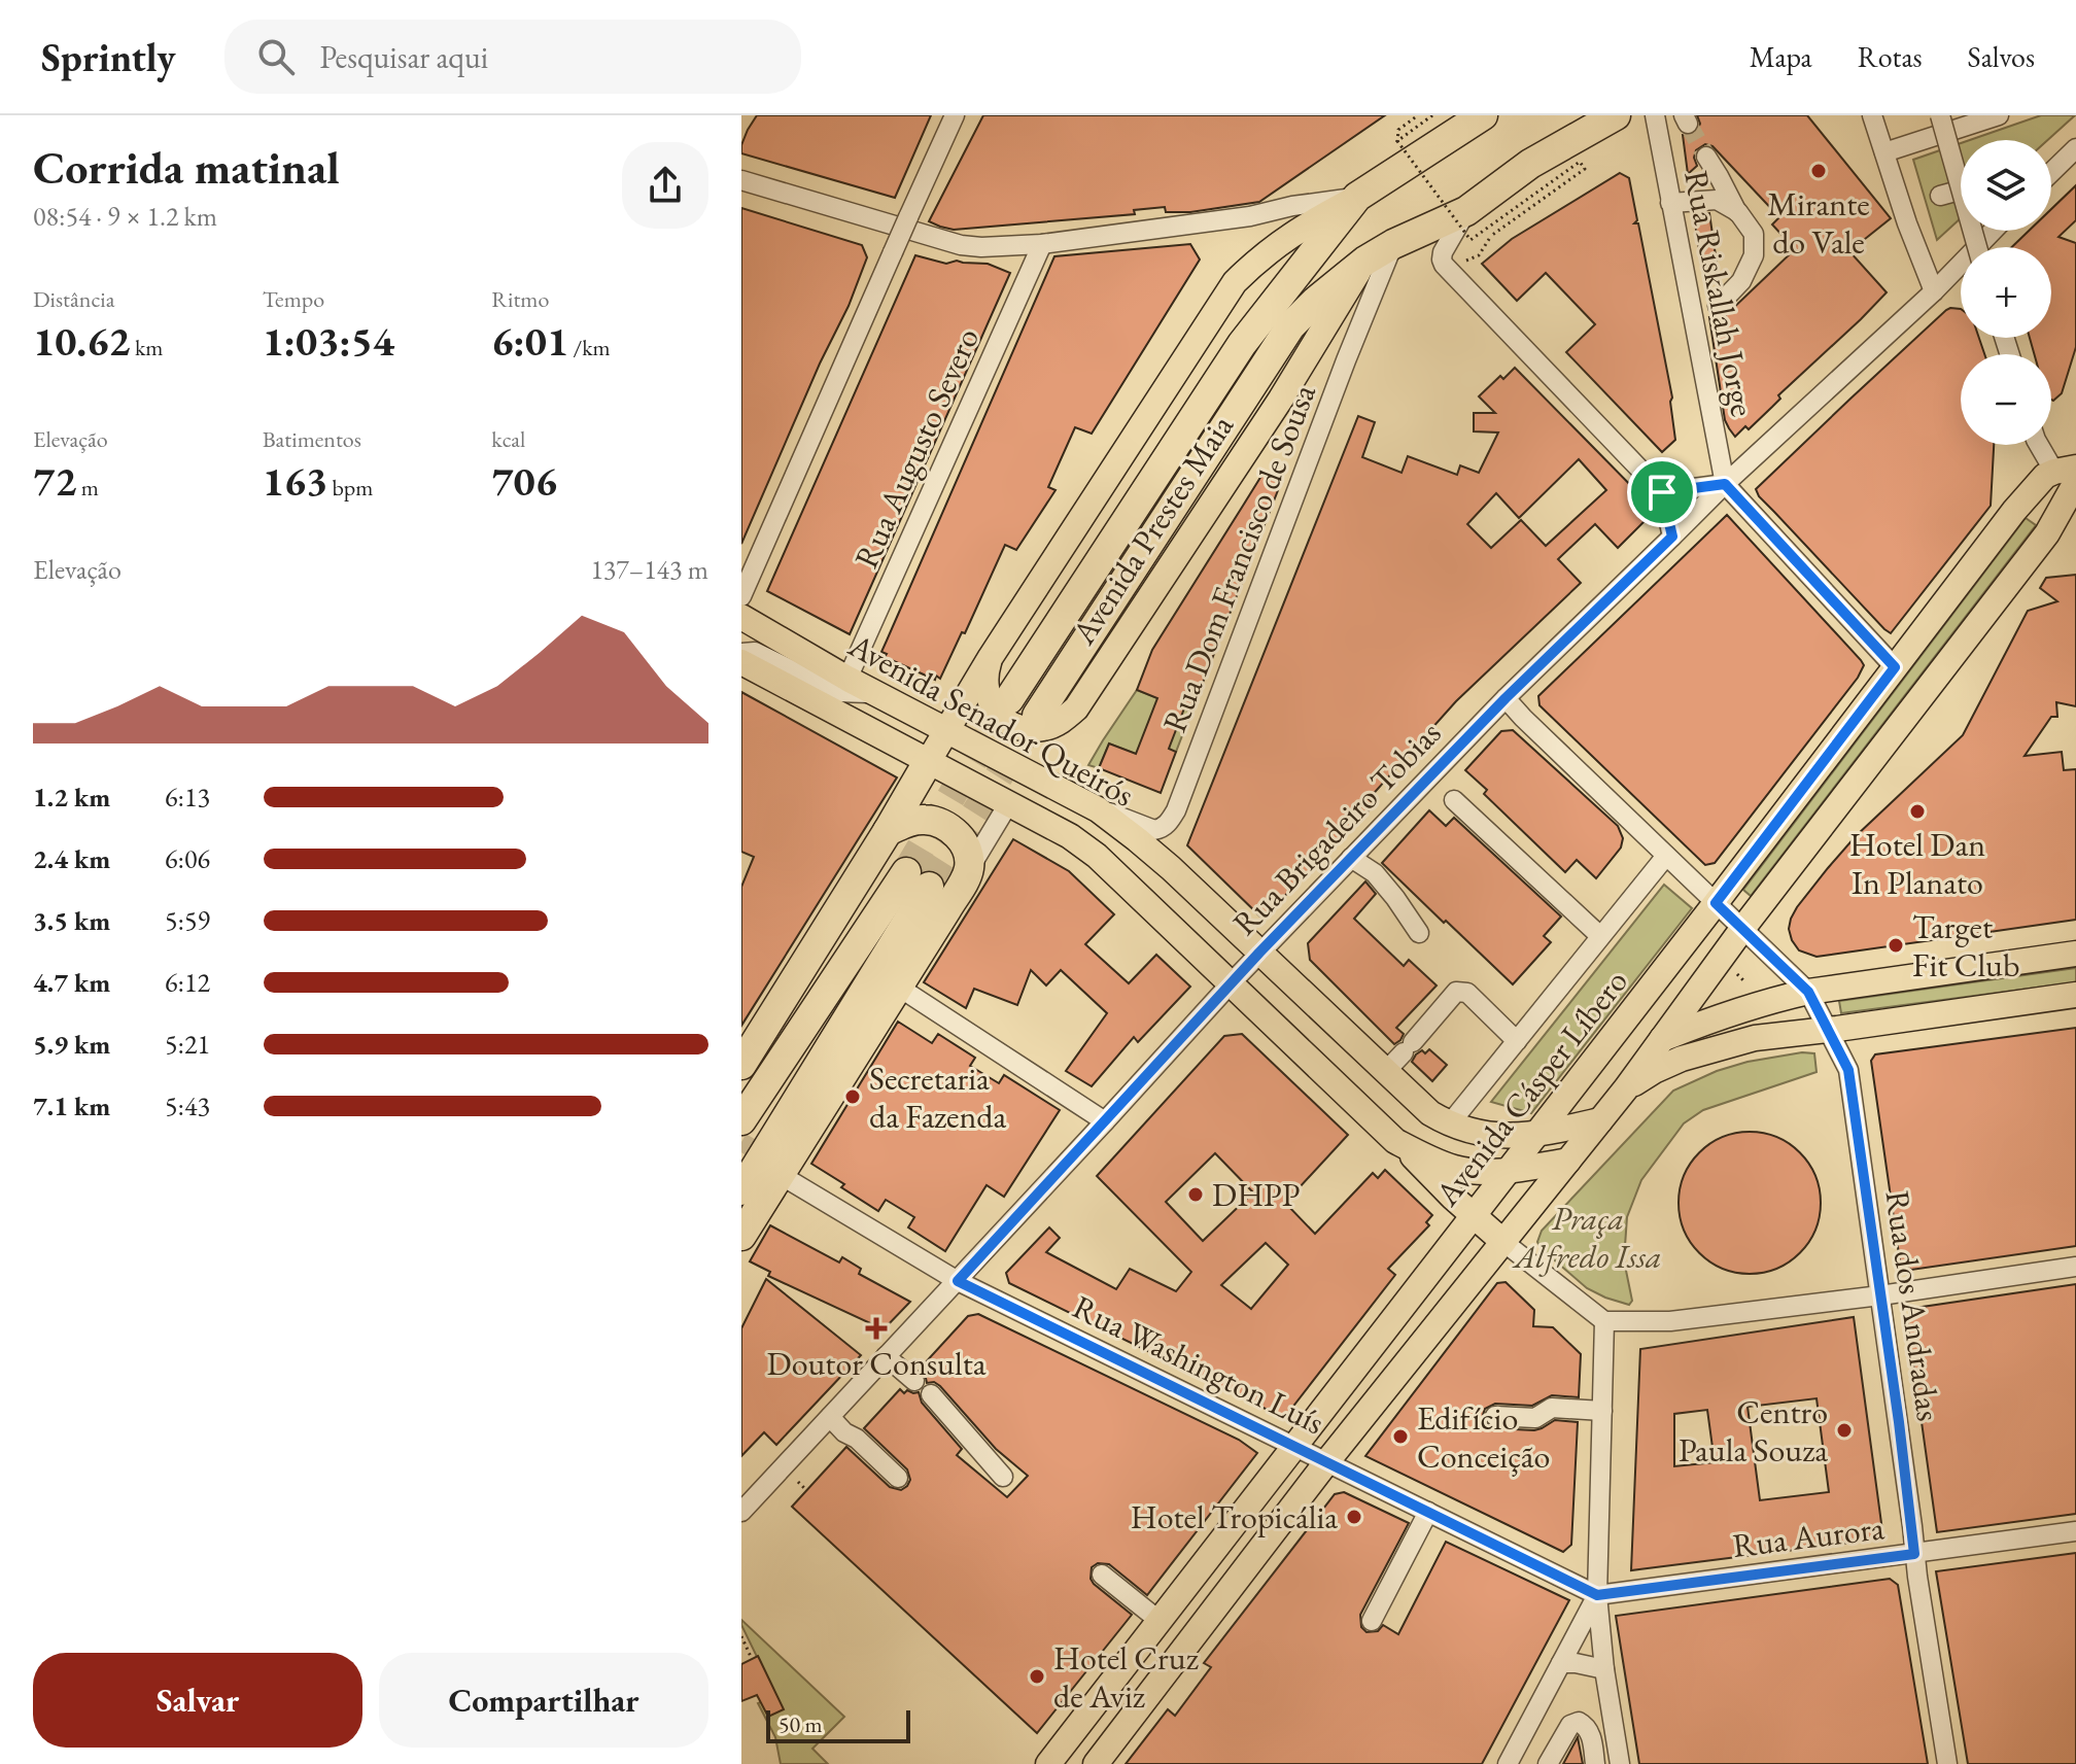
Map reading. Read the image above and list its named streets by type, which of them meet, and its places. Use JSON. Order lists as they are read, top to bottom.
{
  "streets": {
    "highway": ["Avenida Prestes Maia"],
    "main road": ["Avenida Senador Queirós", "Avenida Cásper Líbero"],
    "street": [
      "Rua Riskallah Jorge",
      "Rua Augusto Severo",
      "Rua Dom Francisco de Sousa",
      "Rua Brigadeiro Tobias",
      "Rua dos Andradas",
      "Rua Washington Luís",
      "Rua Aurora"
    ]
  },
  "crossings": [
    ["Rua Riskallah Jorge", "Rua Brigadeiro Tobias"],
    ["Rua Augusto Severo", "Avenida Senador Queirós"],
    ["Avenida Prestes Maia", "Rua Dom Francisco de Sousa"],
    ["Avenida Prestes Maia", "Avenida Senador Queirós"],
    ["Rua Dom Francisco de Sousa", "Avenida Senador Queirós"],
    ["Avenida Senador Queirós", "Rua Brigadeiro Tobias"],
    ["Avenida Senador Queirós", "Avenida Cásper Líbero"],
    ["Rua Brigadeiro Tobias", "Rua dos Andradas"],
    ["Rua Brigadeiro Tobias", "Rua Washington Luís"],
    ["Avenida Cásper Líbero", "Rua dos Andradas"],
    ["Avenida Cásper Líbero", "Rua Washington Luís"],
    ["Rua dos Andradas", "Rua Aurora"],
    ["Rua Washington Luís", "Rua Aurora"]
  ],
  "parks": ["Praça Alfredo Issa"],
  "places": {
    "other": [
      "Mirante do Vale",
      "Hotel Dan In Planato",
      "Target Fit Club",
      "Secretaria da Fazenda",
      "DHPP",
      "Centro Paula Souza",
      "Edifício Conceição",
      "Hotel Tropicália",
      "Hotel Cruz de Aviz"
    ],
    "health": ["Doutor Consulta"]
  },
  "scale_bar": "50 m",
  "page": {
    "header": "Sprintly",
    "search": "Pesquisar aqui",
    "nav": ["Mapa", "Rotas", "Salvos"],
    "heading": ["Corrida matinal", "08:54 · 9 × 1.2 km"],
    "map_buttons": ["+", "−"],
    "stats": [
      ["Distância", "10.62 km"],
      ["Tempo", "1:03:54"],
      ["Ritmo", "6:01 /km"],
      ["Elevação", "72 m"],
      ["Batimentos", "163 bpm"],
      ["kcal", "706"]
    ],
    "chart": ["Elevação", "137–143 m"],
    "list": [
      {
        "name": "1.2 km",
        "note": "6:13"
      },
      {
        "name": "2.4 km",
        "note": "6:06"
      },
      {
        "name": "3.5 km",
        "note": "5:59"
      },
      {
        "name": "4.7 km",
        "note": "6:12"
      },
      {
        "name": "5.9 km",
        "note": "5:21"
      },
      {
        "name": "7.1 km",
        "note": "5:43"
      }
    ],
    "buttons": ["Salvar", "Compartilhar"],
    "scale": "50 m"
  }
}
